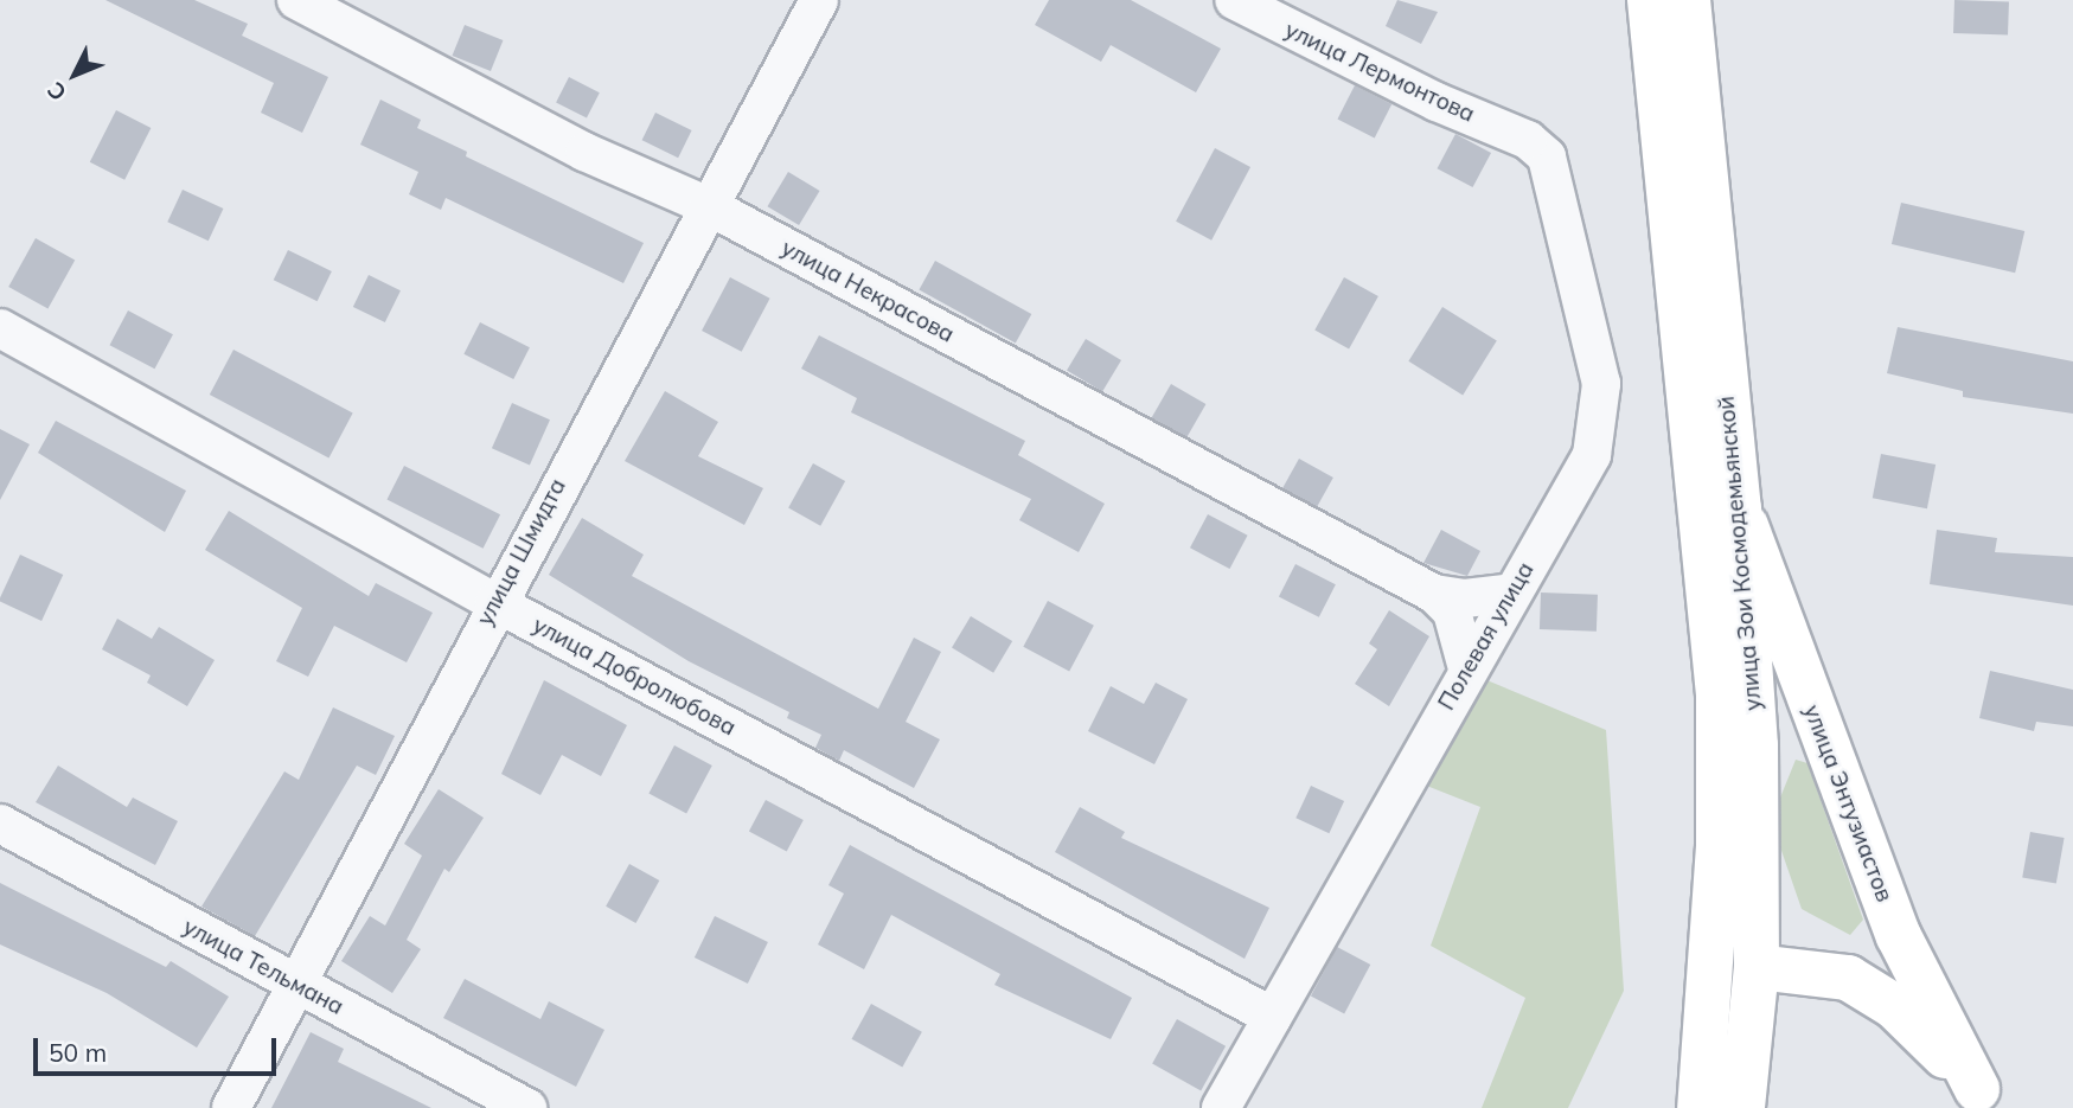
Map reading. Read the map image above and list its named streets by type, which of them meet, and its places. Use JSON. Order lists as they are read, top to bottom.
{
  "streets": {
    "main road": ["улица Зои Космодемьянской", "улица Энтузиастов"],
    "street": [
      "улица Лермонтова",
      "улица Некрасова",
      "улица Шмидта",
      "Полевая улица",
      "улица Добролюбова",
      "улица Тельмана"
    ]
  },
  "crossings": [
    ["улица Лермонтова", "Полевая улица"],
    ["улица Некрасова", "улица Шмидта"],
    ["улица Некрасова", "Полевая улица"],
    ["улица Шмидта", "улица Добролюбова"],
    ["улица Шмидта", "улица Тельмана"],
    ["улица Зои Космодемьянской", "улица Энтузиастов"],
    ["Полевая улица", "улица Добролюбова"]
  ],
  "scale_bar": "50 m",
  "north": "bottom left"
}
